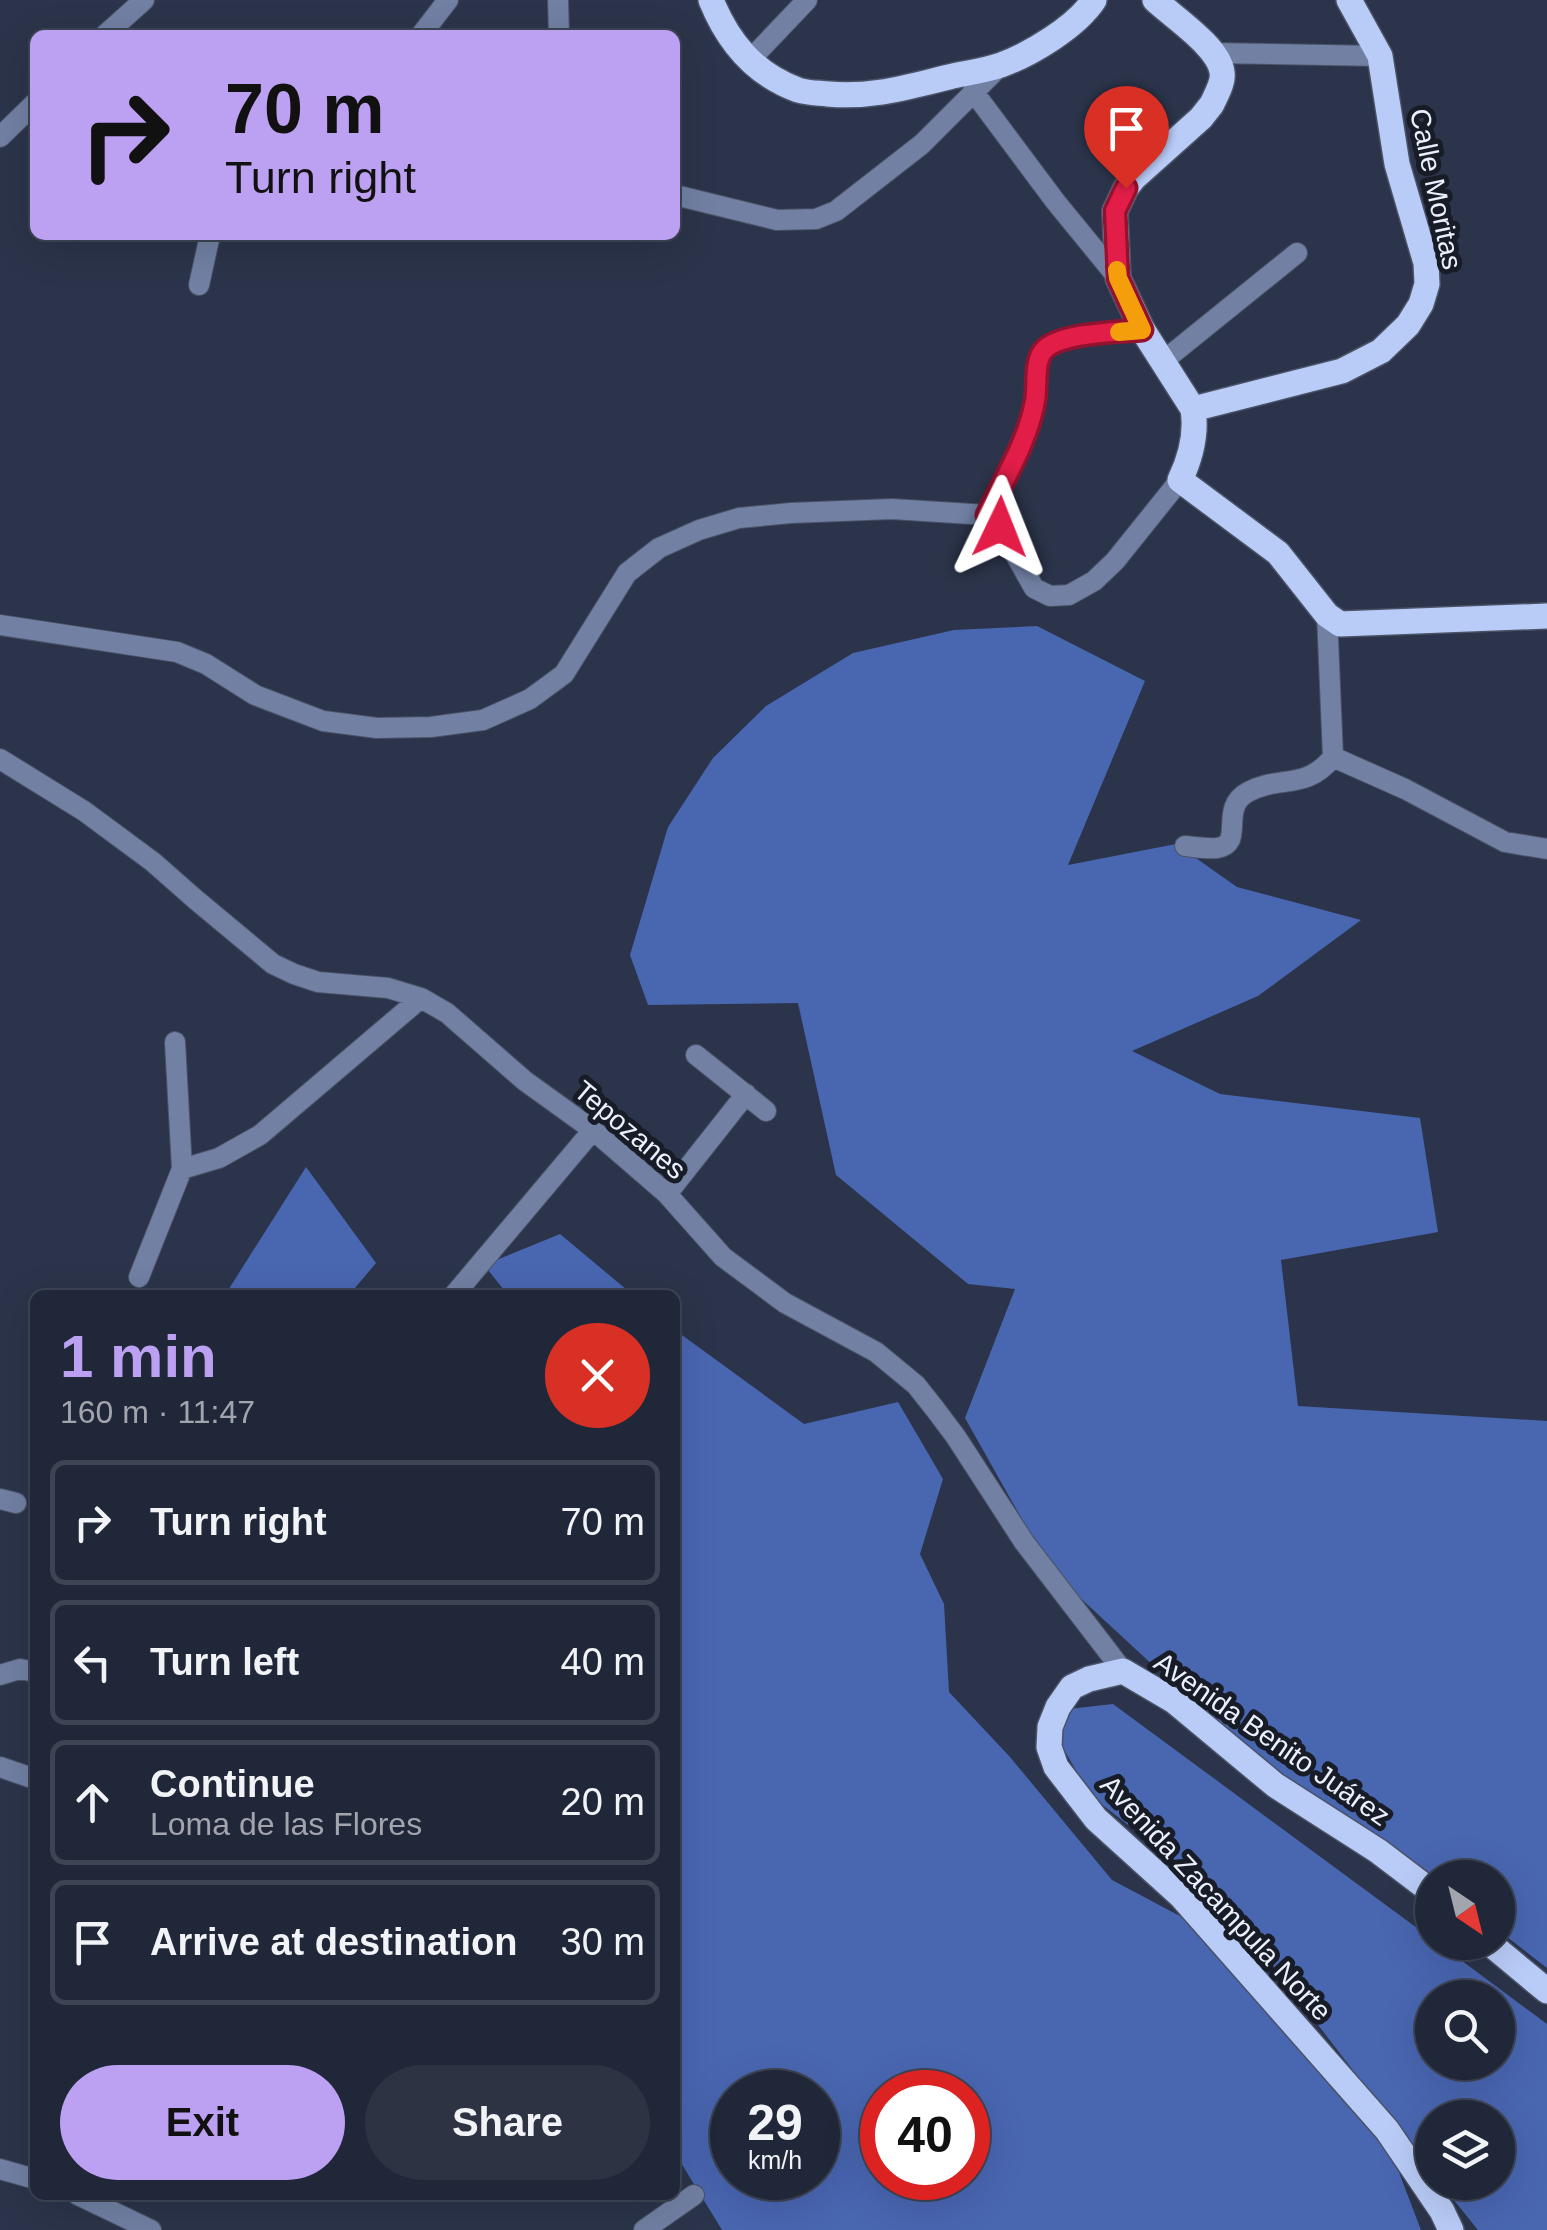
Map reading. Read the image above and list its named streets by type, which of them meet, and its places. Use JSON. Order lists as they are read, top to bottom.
{
  "streets": {
    "main road": ["Calle Moritas", "Avenida Benito Juárez", "Avenida Zacampula Norte"],
    "street": ["Tepozanes"]
  },
  "crossings": [
    ["Tepozanes", "Avenida Benito Juárez"],
    ["Tepozanes", "Avenida Zacampula Norte"],
    ["Avenida Benito Juárez", "Avenida Zacampula Norte"]
  ],
  "north": "bottom right",
  "page": {
    "turn": ["70 m", "Turn right"],
    "heading": ["1 min", "160 m · 11:47"],
    "list": [
      {
        "name": "Turn right",
        "value": "70 m"
      },
      {
        "name": "Turn left",
        "value": "40 m"
      },
      {
        "name": "Continue",
        "note": "Loma de las Flores",
        "value": "20 m"
      },
      {
        "name": "Arrive at destination",
        "value": "30 m"
      }
    ],
    "buttons": ["Exit", "Share"],
    "speed": "29 km/h",
    "limit": "40"
  }
}
